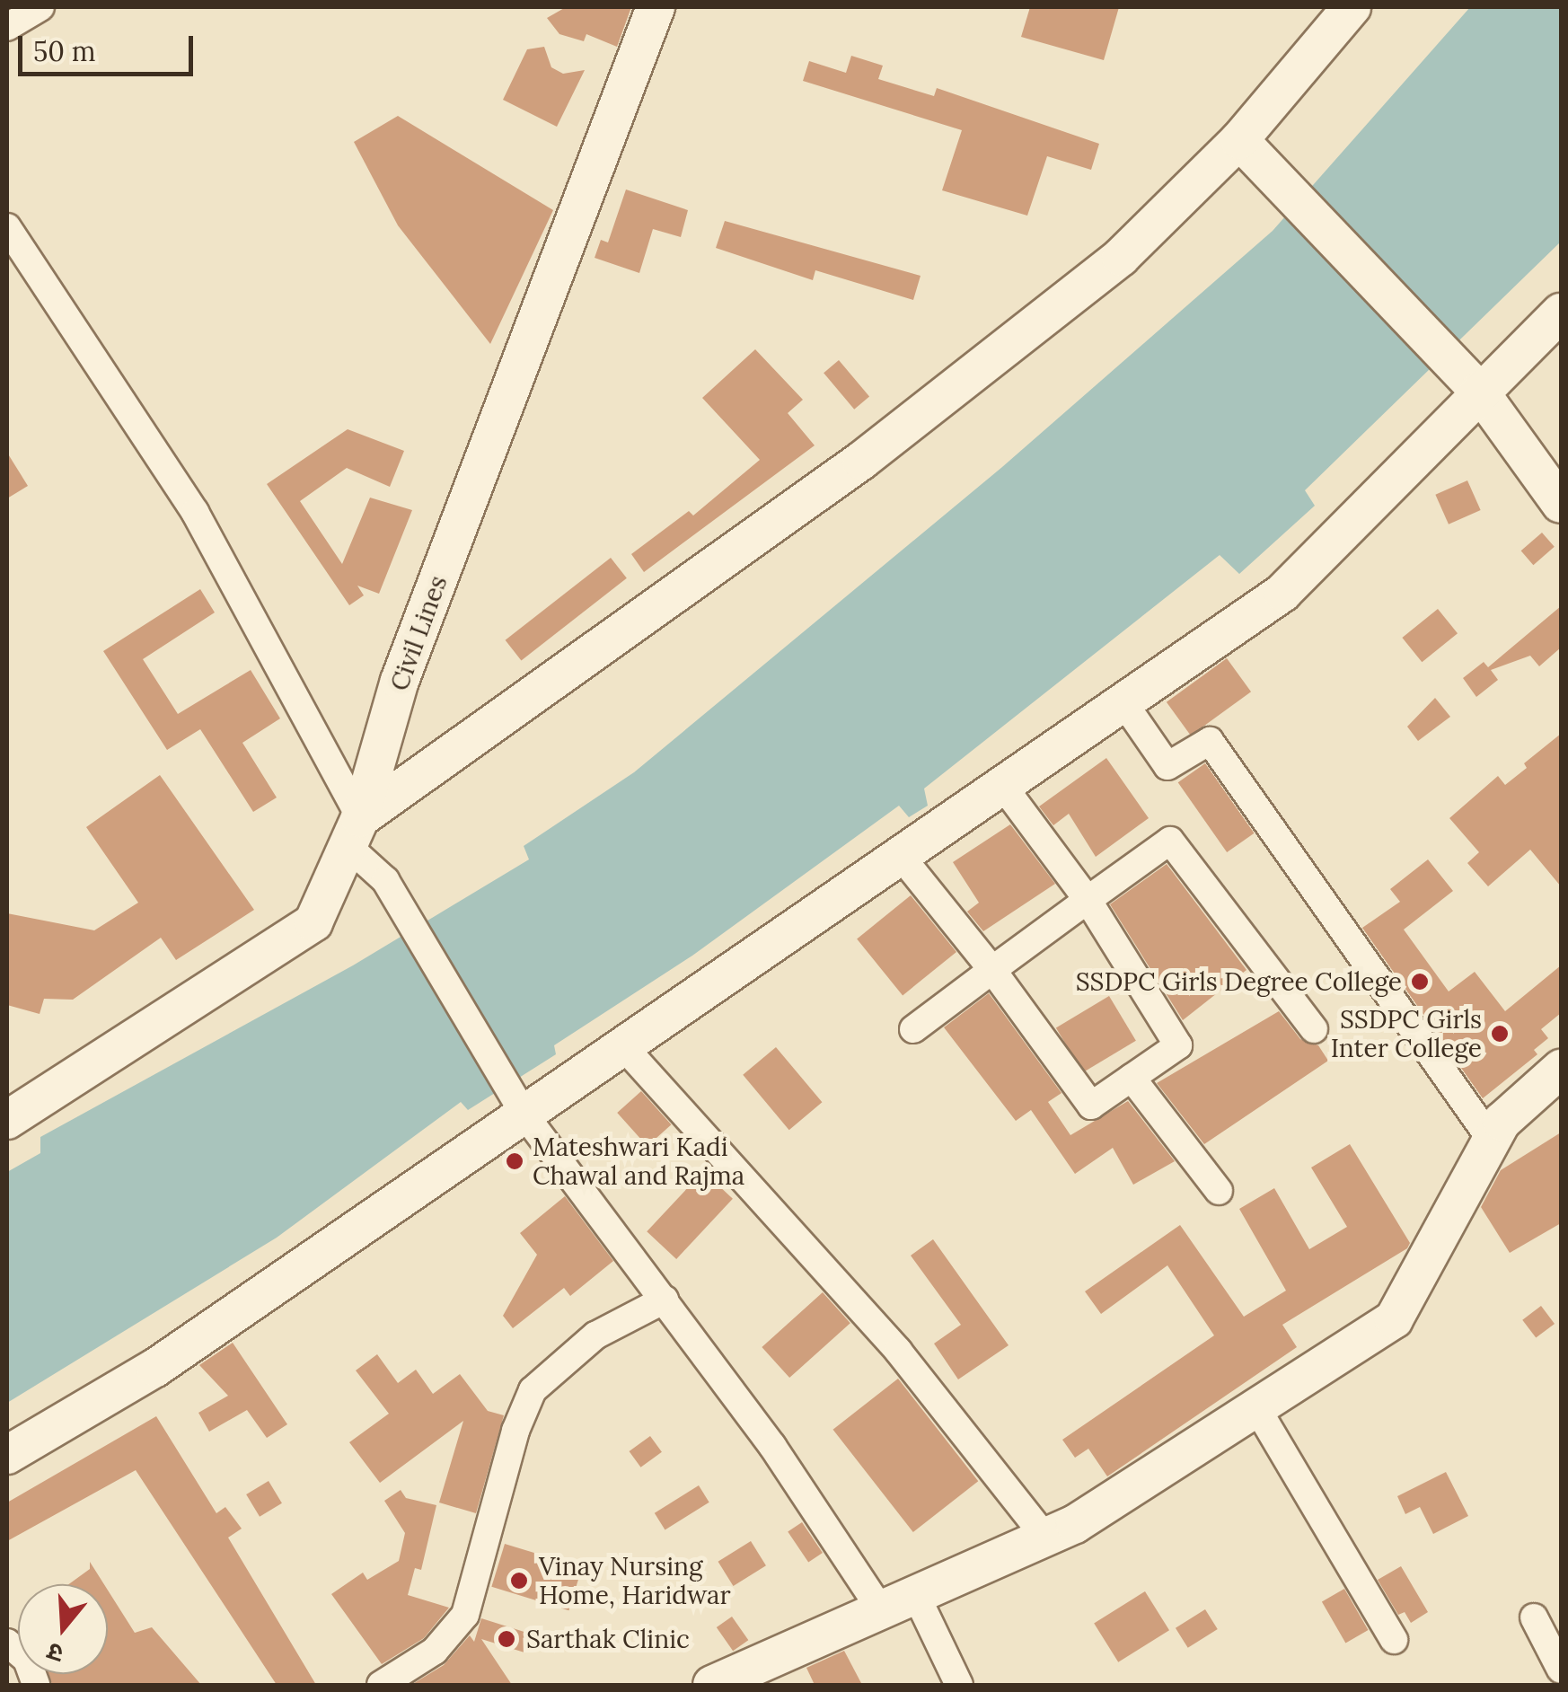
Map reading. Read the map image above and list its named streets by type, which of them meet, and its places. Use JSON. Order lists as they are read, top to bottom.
{
  "streets": {
    "street": ["Civil Lines"]
  },
  "places": [
    "SSDPC Girls Degree College",
    "SSDPC Girls Inter College",
    "Mateshwari Kadi Chawal and Rajma",
    "Vinay Nursing Home, Haridwar",
    "Sarthak Clinic"
  ],
  "scale_bar": "50 m",
  "north": "bottom"
}
